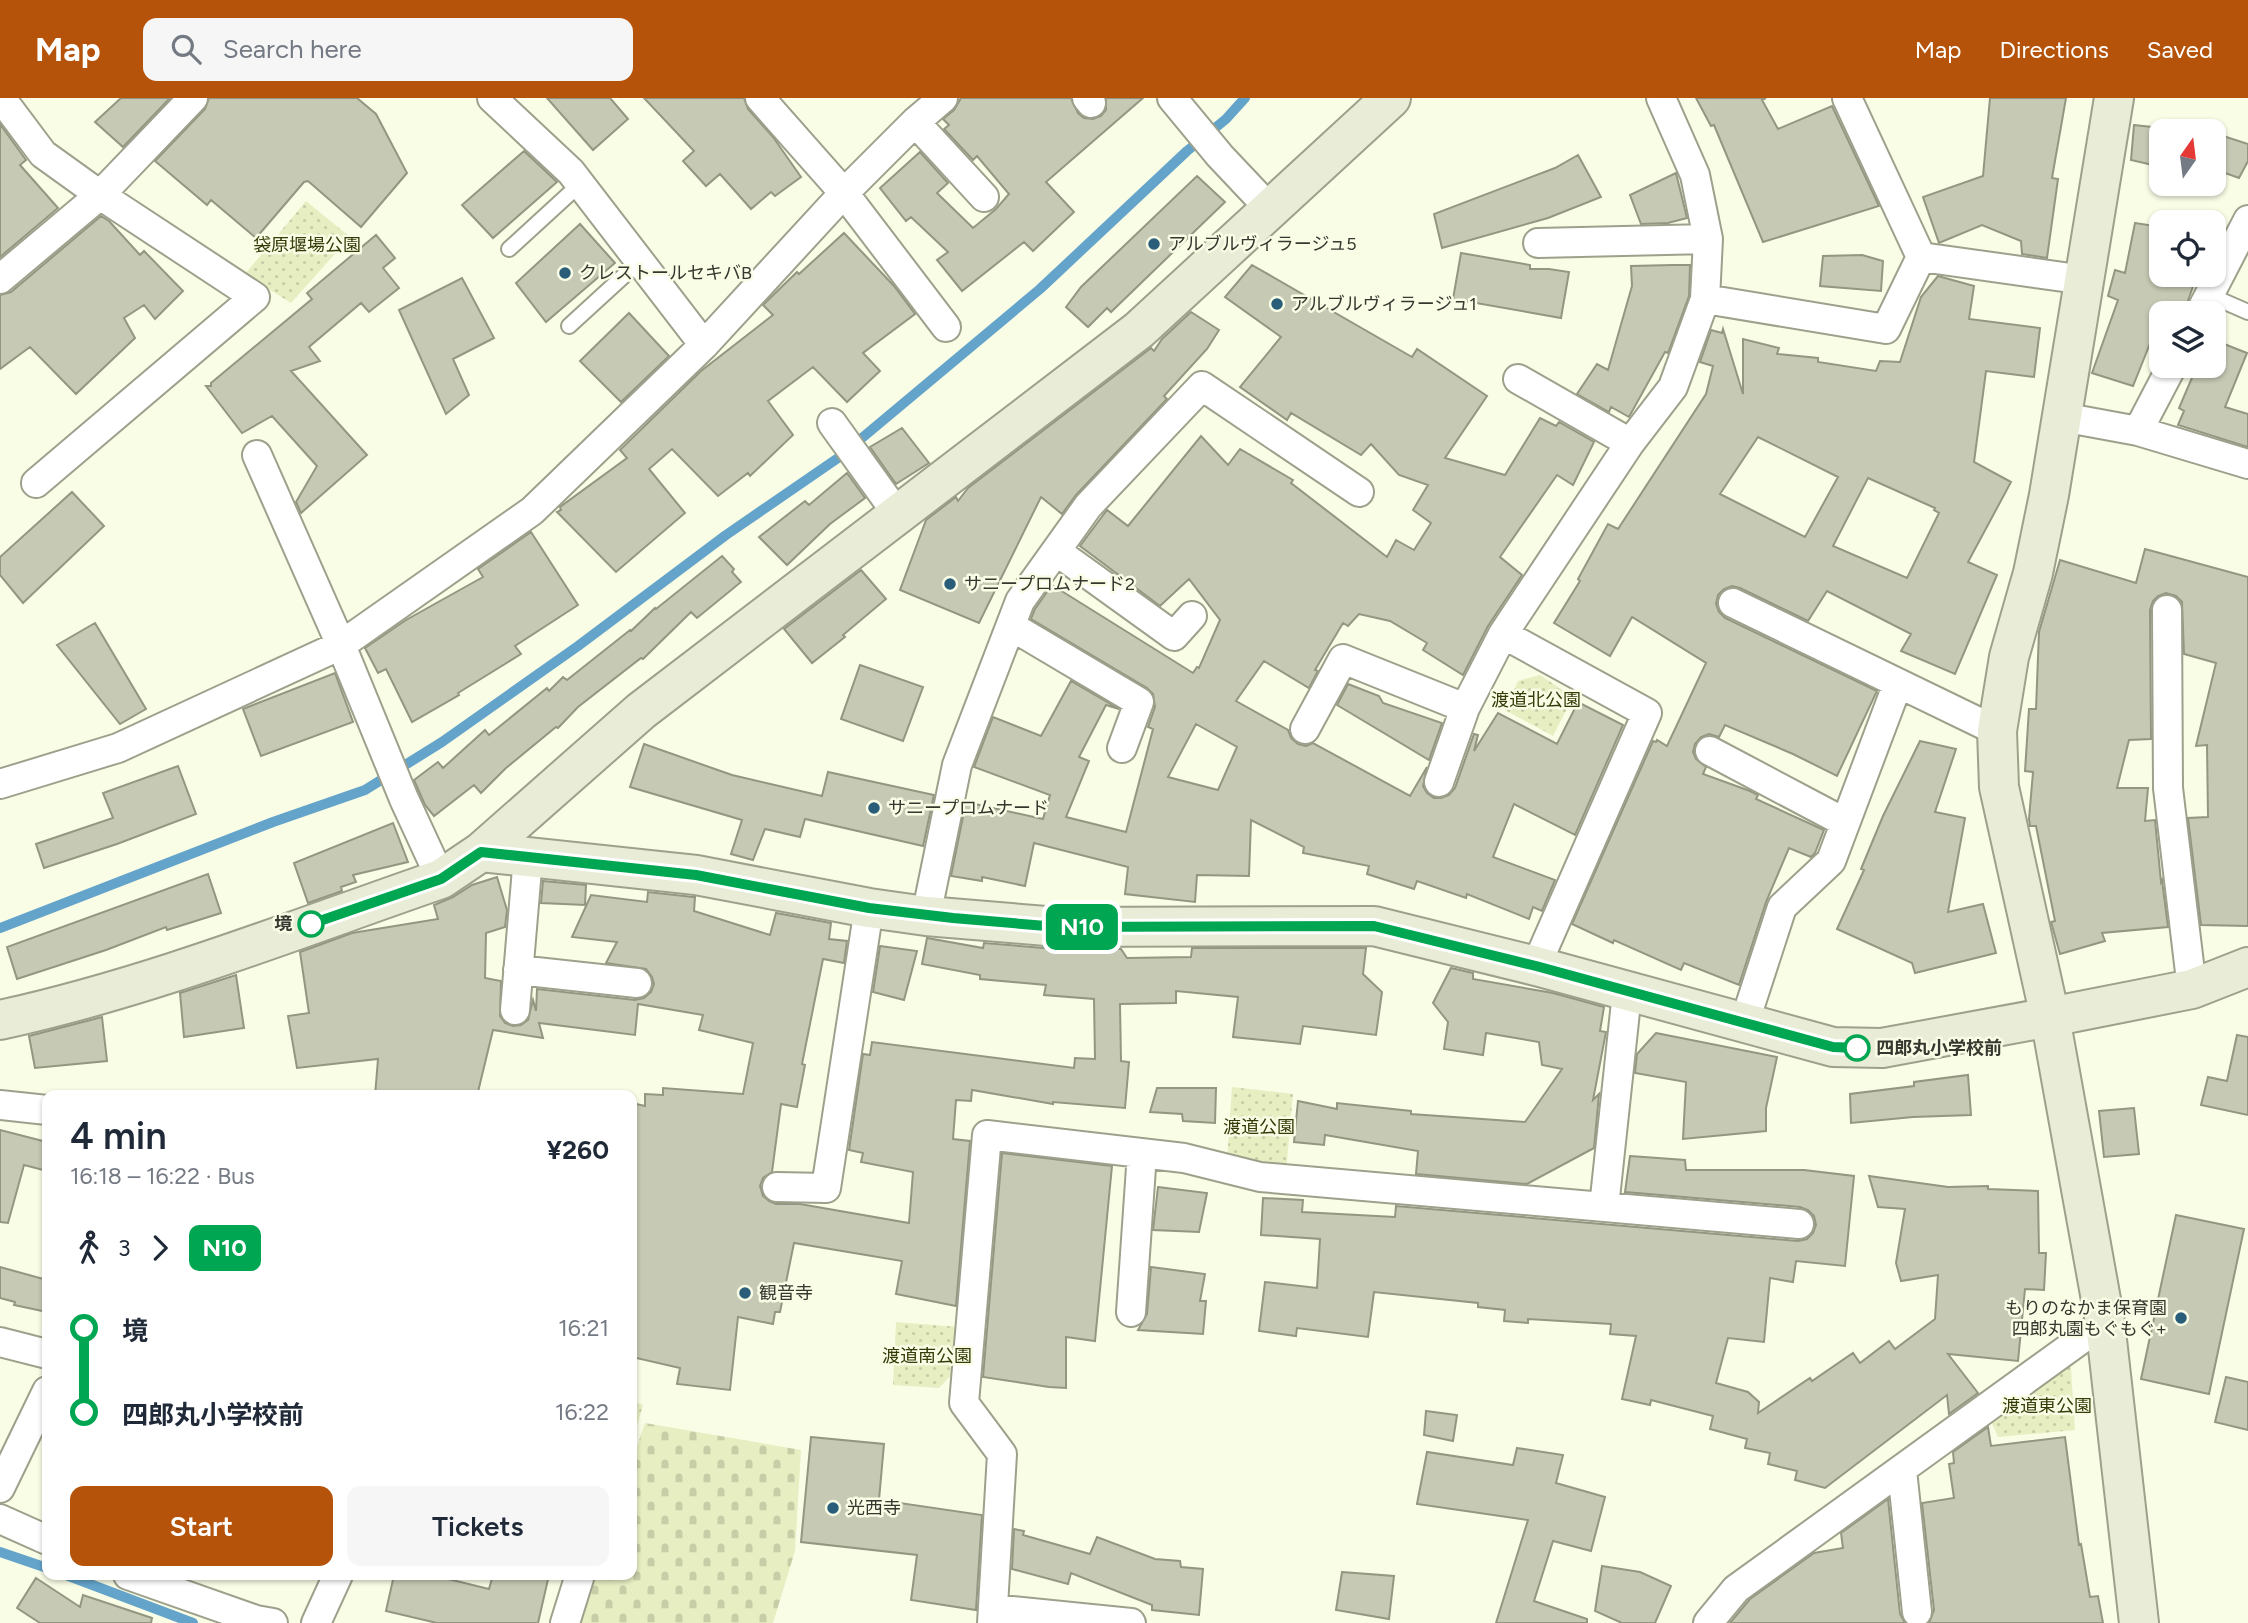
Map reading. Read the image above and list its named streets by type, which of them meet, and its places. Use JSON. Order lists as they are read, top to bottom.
{
  "parks": [
    "袋原堰場公園",
    "渡道北公園",
    "渡道公園",
    "渡道南公園",
    "渡道東公園"
  ],
  "places": [
    "アルブルヴィラージュ5",
    "クレストールセキバB",
    "アルブルヴィラージュ1",
    "サニープロムナード2",
    "サニープロムナード",
    "境",
    "四郎丸小学校前",
    "観音寺",
    "もりのなかま保育園 四郎丸園もぐもぐ+",
    "光西寺"
  ],
  "lines": ["bus line N10"],
  "north": "top",
  "page": {
    "header": "Map",
    "search": "Search here",
    "nav": ["Map", "Directions", "Saved"],
    "on_map": "N10",
    "heading": ["4 min", "16:18 – 16:22 · Bus", "¥260"],
    "legs": ["3", "N10"],
    "list": [
      {
        "name": "境",
        "value": "16:21"
      },
      {
        "name": "四郎丸小学校前",
        "value": "16:22"
      }
    ],
    "buttons": ["Start", "Tickets"]
  }
}
